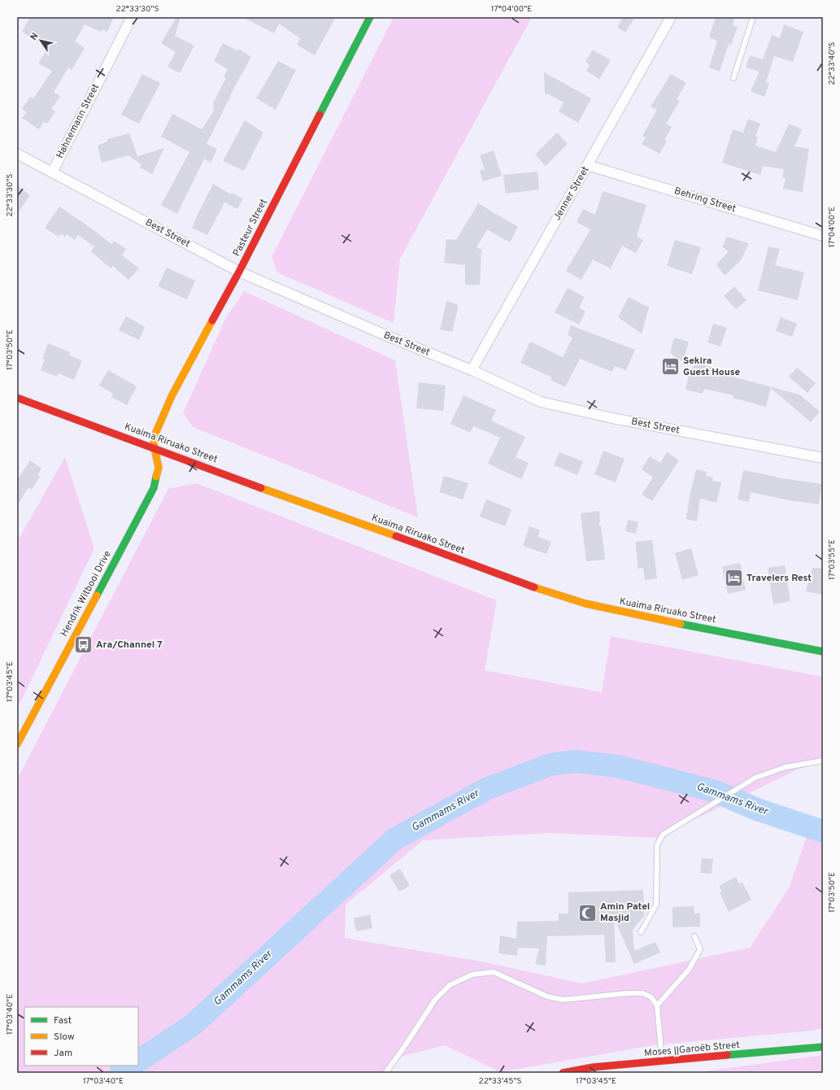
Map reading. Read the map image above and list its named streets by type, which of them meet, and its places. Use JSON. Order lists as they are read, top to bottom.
{
  "streets": {
    "street": [
      "Hahnemann Street",
      "Jenner Street",
      "Behring Street",
      "Pasteur Street",
      "Best Street",
      "Kuaima Riruako Street",
      "Hendrik Witbooi Drive",
      "Moses ǁGaroëb Street"
    ]
  },
  "crossings": [
    ["Hahnemann Street", "Best Street"],
    ["Jenner Street", "Behring Street"],
    ["Jenner Street", "Best Street"],
    ["Pasteur Street", "Best Street"],
    ["Pasteur Street", "Kuaima Riruako Street"],
    ["Pasteur Street", "Hendrik Witbooi Drive"],
    ["Kuaima Riruako Street", "Hendrik Witbooi Drive"]
  ],
  "water": ["Gammams River"],
  "places": {
    "hotel": ["Sekira Guest House", "Travelers Rest"],
    "bus stop": ["Ara/Channel 7"],
    "mosque": ["Amin Patel Masjid"]
  },
  "legend": ["Fast", "Slow", "Jam"],
  "north": "top left",
  "coordinates": [
    "22°33'30\"S",
    "17°04'00\"E",
    "22°33'40\"S",
    "17°03'50\"E",
    "17°03'55\"E",
    "17°03'45\"E",
    "17°03'40\"E",
    "22°33'45\"S"
  ]
}
